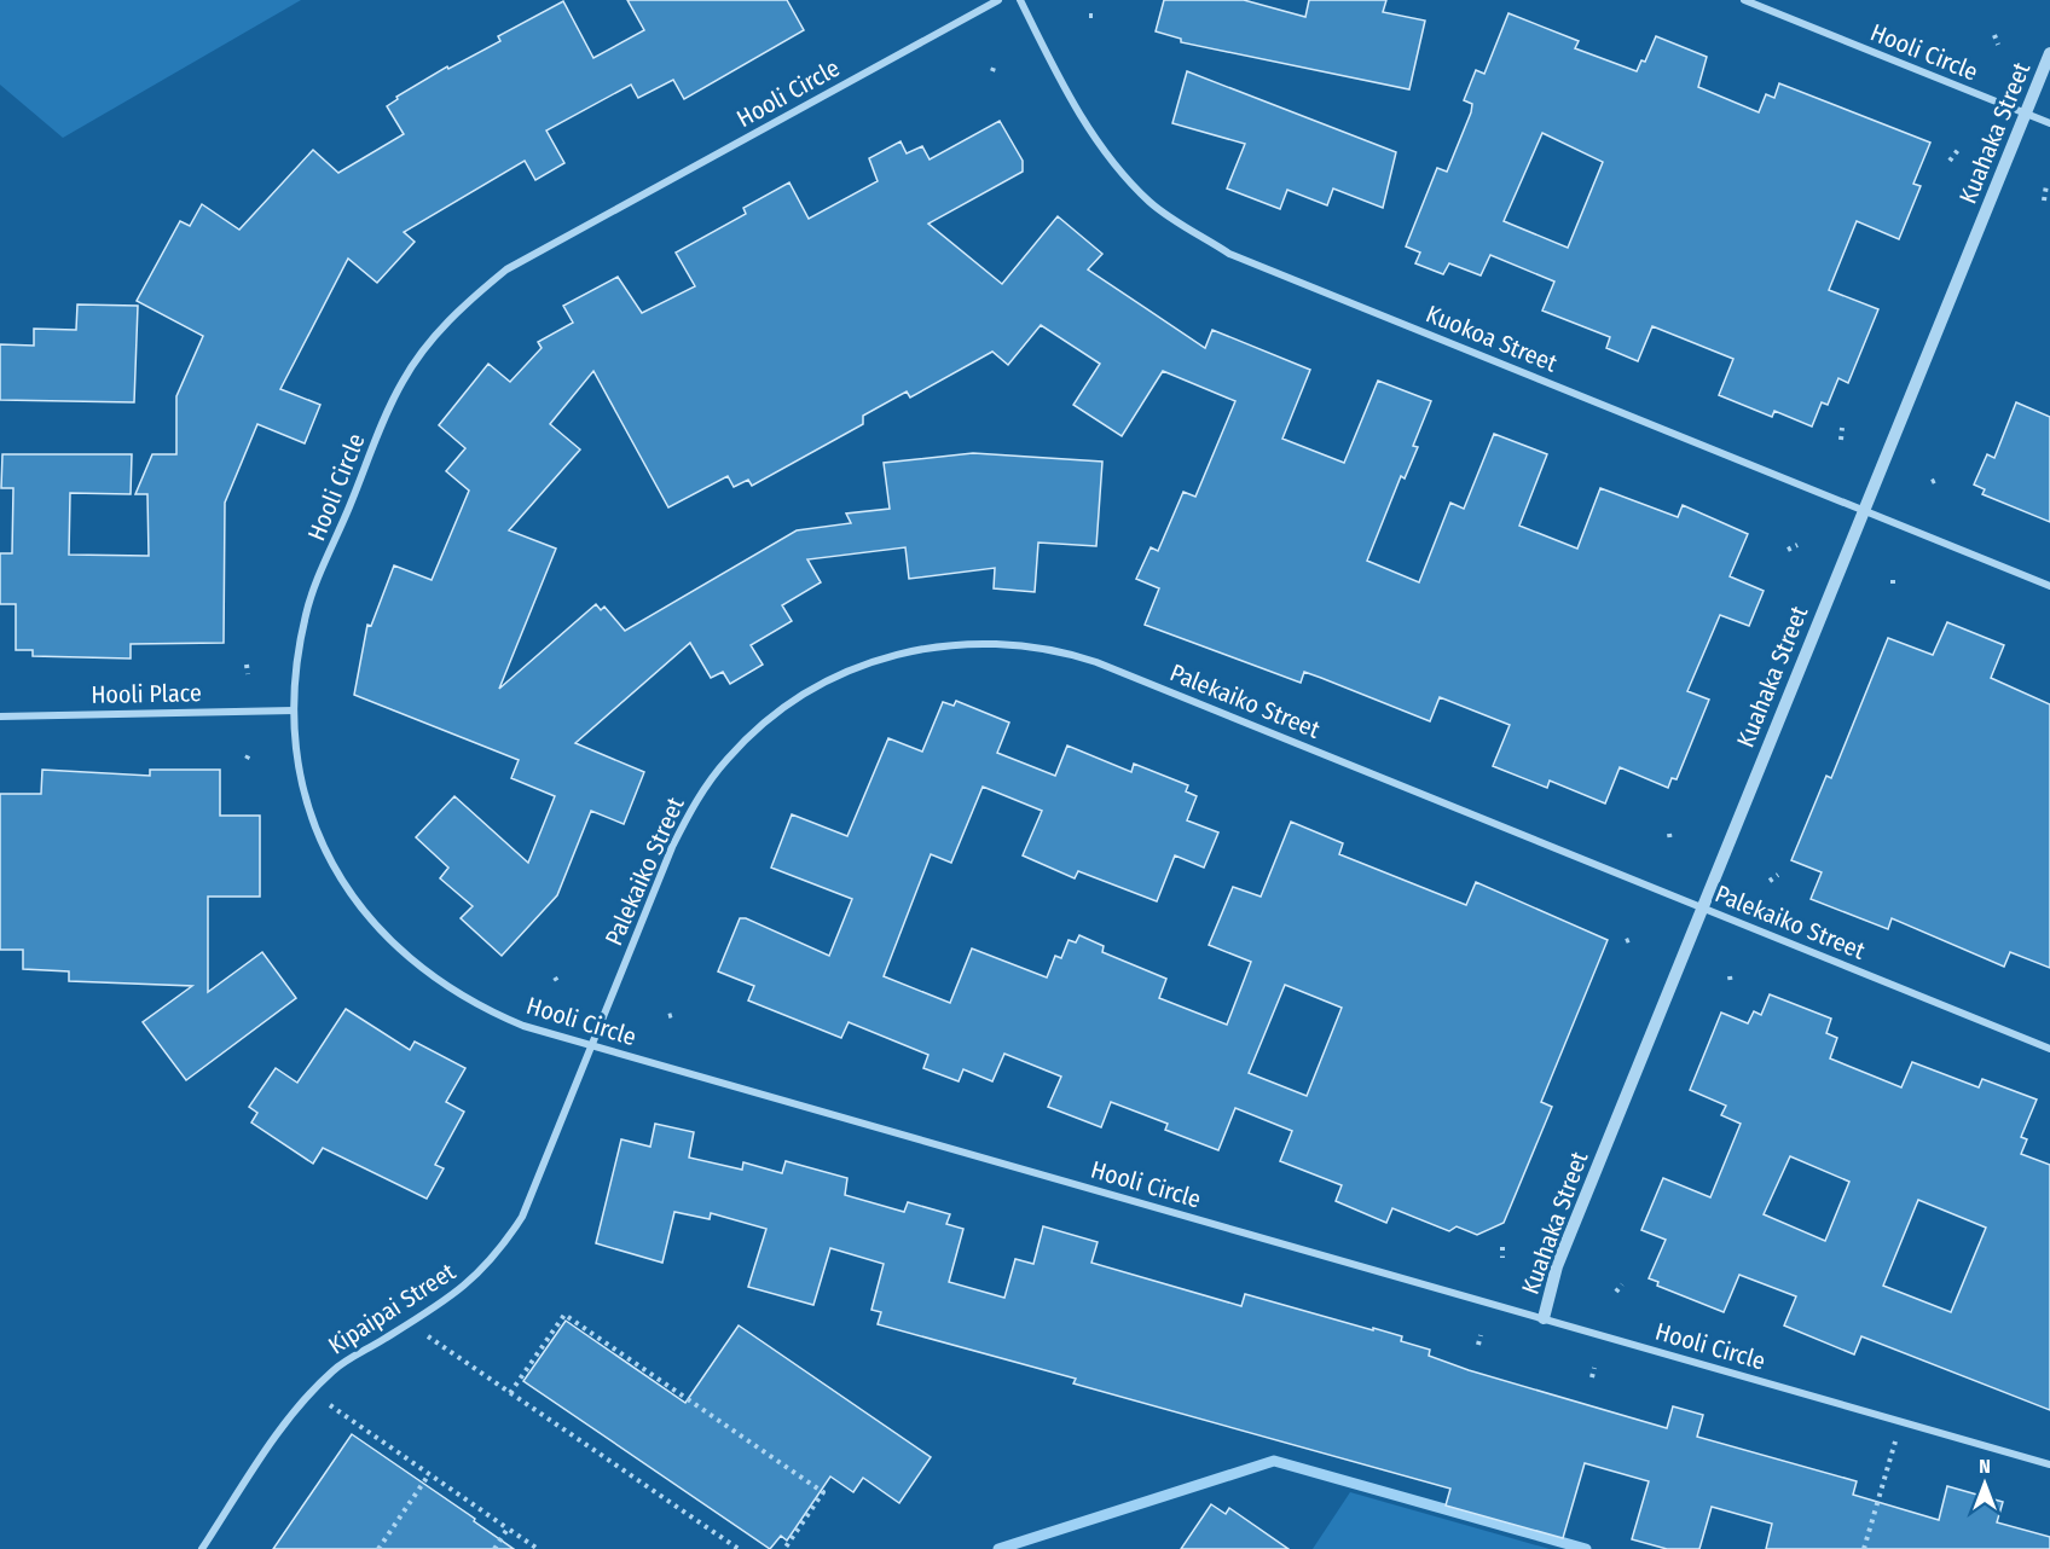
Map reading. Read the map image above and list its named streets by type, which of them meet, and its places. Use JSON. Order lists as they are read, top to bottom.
{
  "streets": {
    "street": [
      "Hooli Circle",
      "Kuahaka Street",
      "Kuokoa Street",
      "Hooli Place",
      "Palekaiko Street",
      "Kipaipai Street"
    ]
  },
  "crossings": [
    ["Hooli Circle", "Kuahaka Street"],
    ["Hooli Circle", "Hooli Place"],
    ["Hooli Circle", "Palekaiko Street"],
    ["Hooli Circle", "Kipaipai Street"],
    ["Kuahaka Street", "Kuokoa Street"],
    ["Kuahaka Street", "Palekaiko Street"],
    ["Palekaiko Street", "Kipaipai Street"]
  ],
  "north": "top"
}
